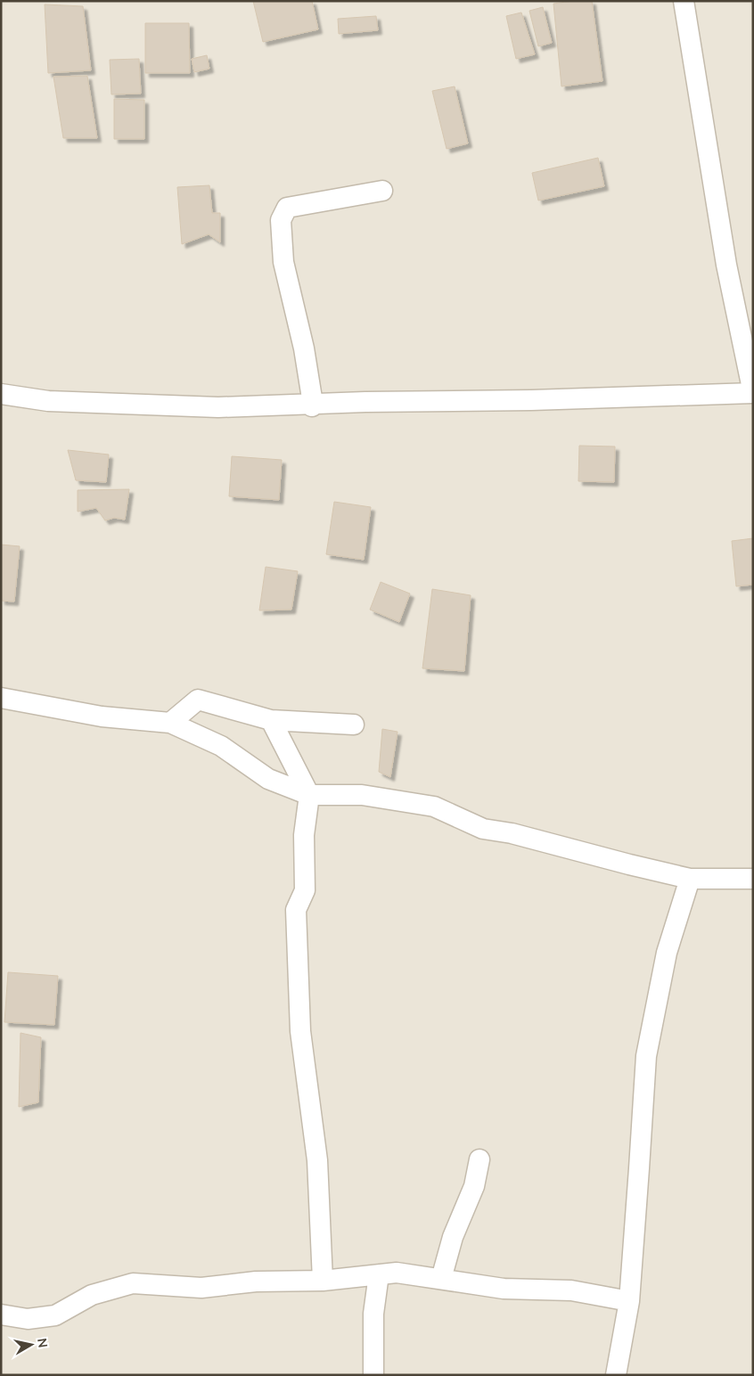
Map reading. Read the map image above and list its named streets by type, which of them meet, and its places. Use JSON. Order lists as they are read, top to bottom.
{
  "north": "right"
}
